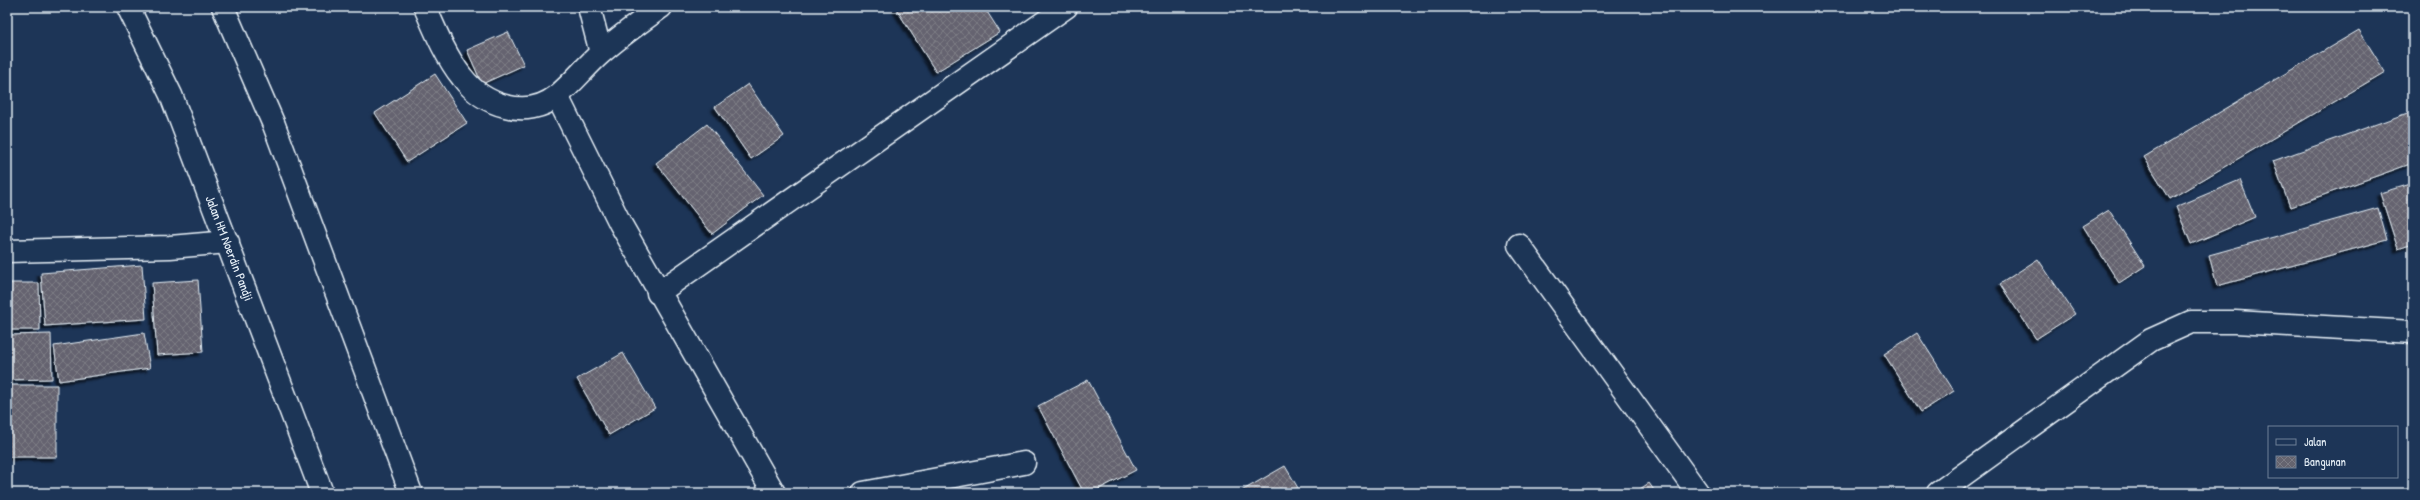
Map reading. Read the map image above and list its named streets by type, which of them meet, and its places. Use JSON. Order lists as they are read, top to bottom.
{
  "streets": {
    "street": ["Jalan HM Noerdin Pandji"]
  },
  "legend": ["Jalan", "Bangunan"]
}
